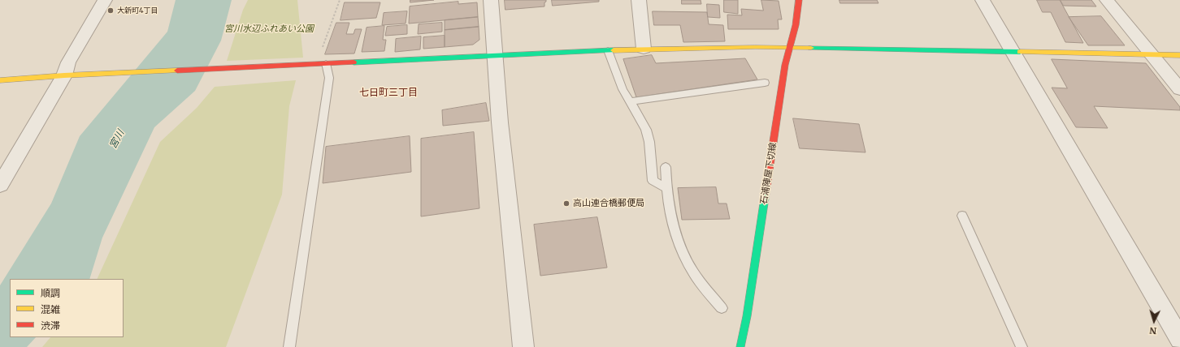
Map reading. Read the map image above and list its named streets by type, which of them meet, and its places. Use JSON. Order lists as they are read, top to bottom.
{
  "streets": {
    "street": ["石浦陣屋下切線"]
  },
  "districts": ["七日町三丁目"],
  "water": ["宮川"],
  "parks": ["宮川水辺ふれあい公園"],
  "places": ["大新町4丁目", "高山連合橋郵便局"],
  "legend": ["順調", "混雑", "渋滞"],
  "north": "bottom"
}
